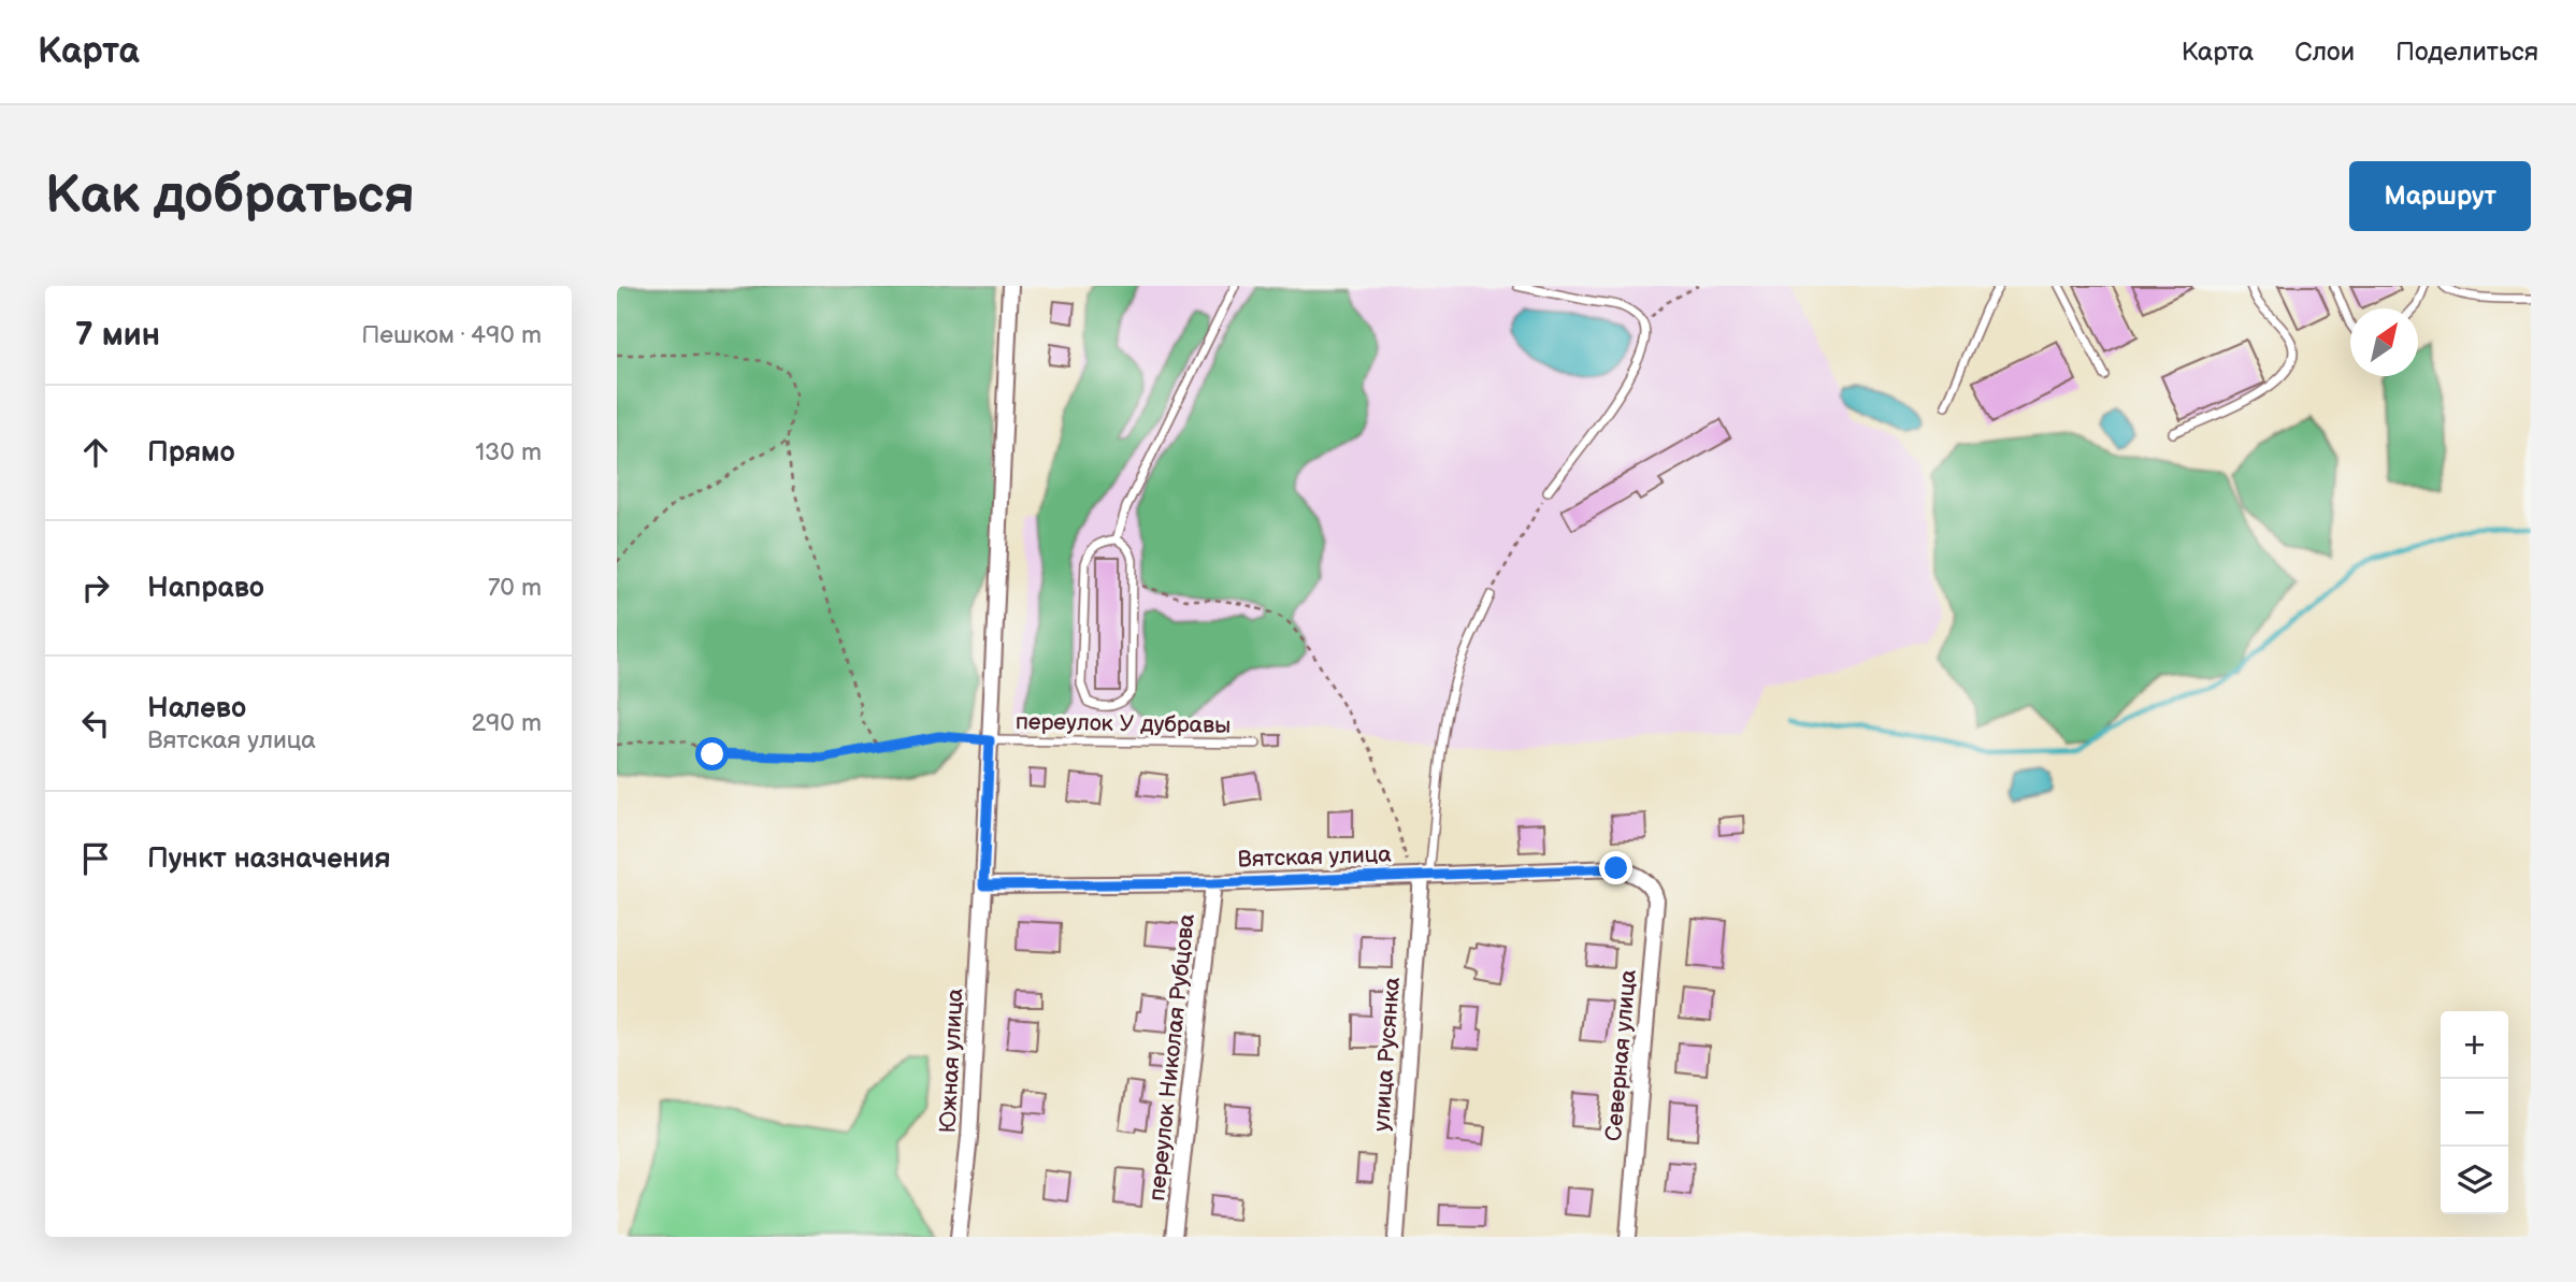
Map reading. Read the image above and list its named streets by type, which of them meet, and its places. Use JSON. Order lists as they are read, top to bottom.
{
  "streets": {
    "street": [
      "Вятская улица",
      "улица Русянка",
      "Северная улица",
      "переулок Николая Рубцова",
      "Южная улица"
    ],
    "lane": ["переулок У дубравы"]
  },
  "crossings": [
    ["переулок У дубравы", "Южная улица"],
    ["Вятская улица", "улица Русянка"],
    ["Вятская улица", "Северная улица"],
    ["Вятская улица", "переулок Николая Рубцова"],
    ["Вятская улица", "Южная улица"]
  ],
  "north": "top right",
  "page": {
    "header": "Карта",
    "nav": ["Карта", "Слои", "Поделиться"],
    "buttons": "Маршрут",
    "title": "Как добраться",
    "heading": ["7 мин", "Пешком · 490 m"],
    "list": [
      ["Прямо", "130 m"],
      ["Направо", "70 m"],
      ["Налево", "Вятская улица", "290 m"],
      "Пункт назначения"
    ],
    "map_buttons": ["+", "−"]
  }
}
